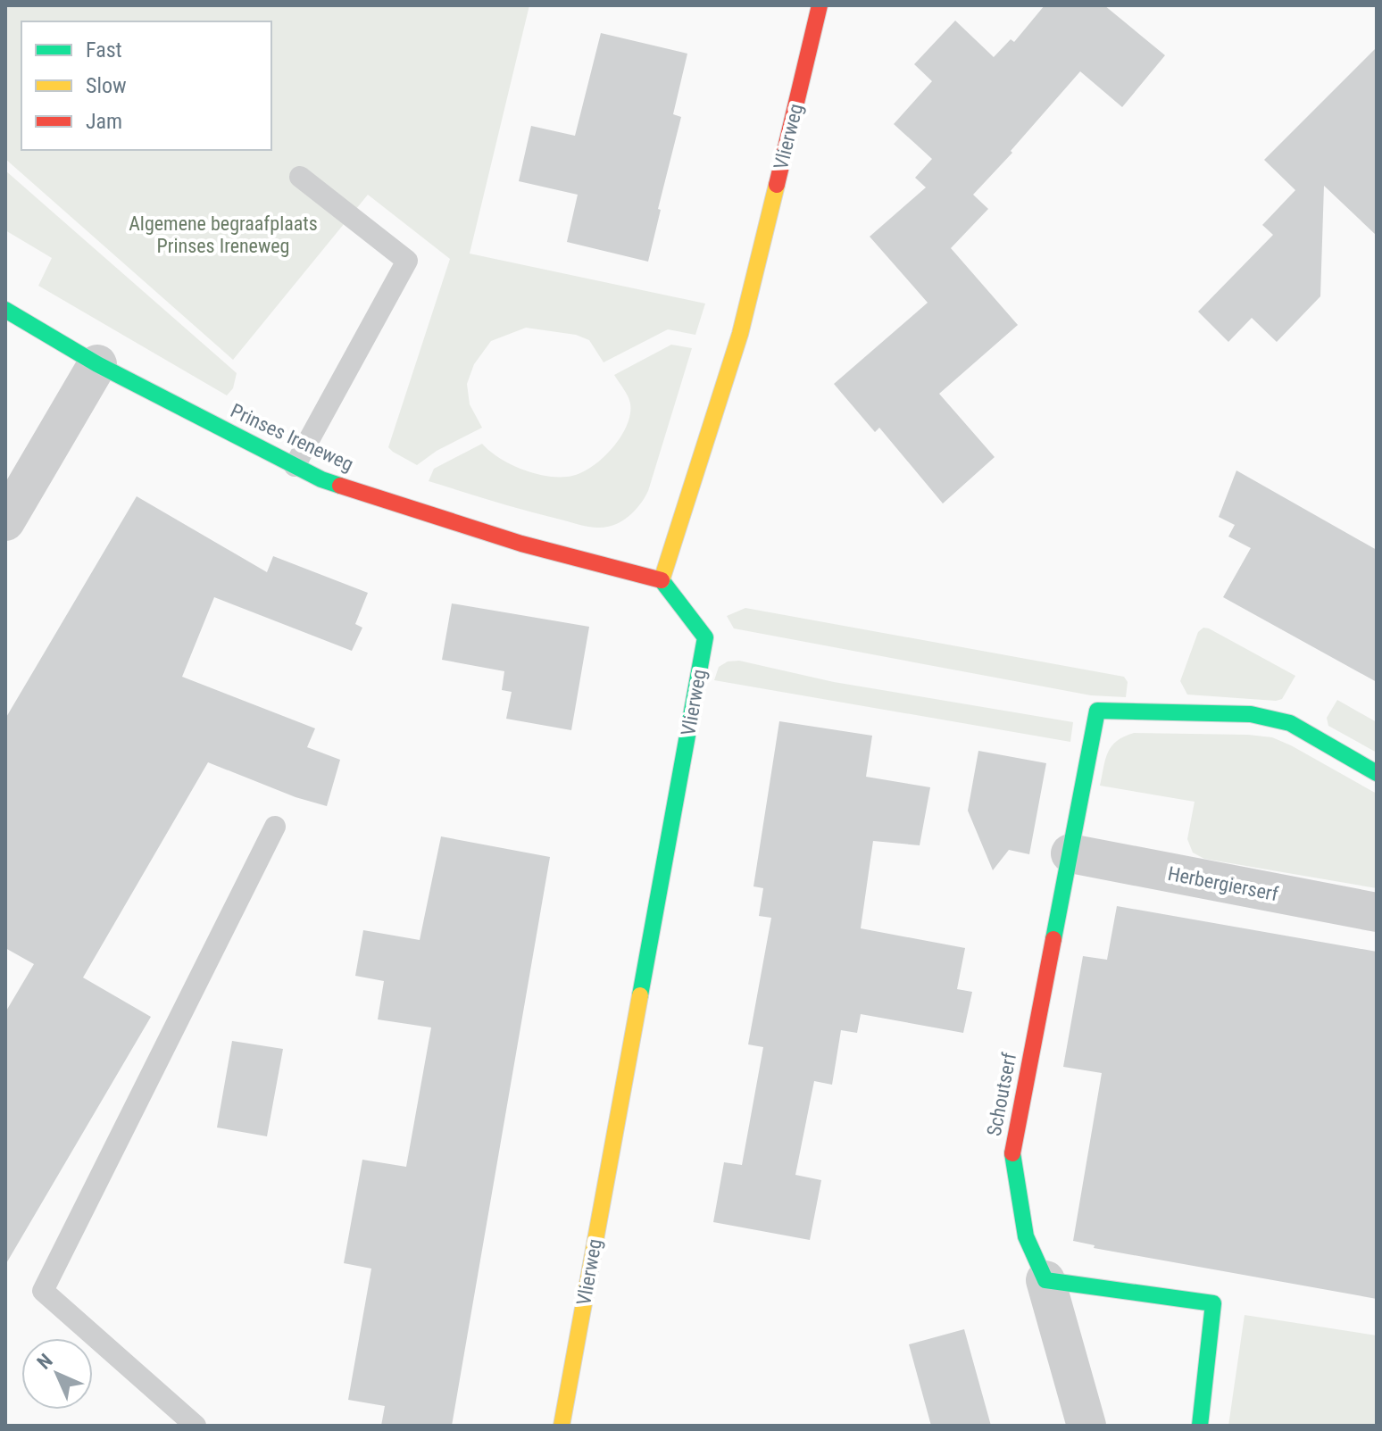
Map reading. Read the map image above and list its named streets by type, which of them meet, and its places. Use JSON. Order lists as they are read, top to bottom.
{
  "streets": {
    "street": [
      "Vlierweg",
      "Prinses Ireneweg",
      "Herbergierserf",
      "Schoutserf"
    ]
  },
  "crossings": [
    ["Vlierweg", "Prinses Ireneweg"],
    ["Herbergierserf", "Schoutserf"]
  ],
  "parks": ["Algemene begraafplaats Prinses Ireneweg"],
  "legend": ["Fast", "Slow", "Jam"],
  "north": "top left"
}
